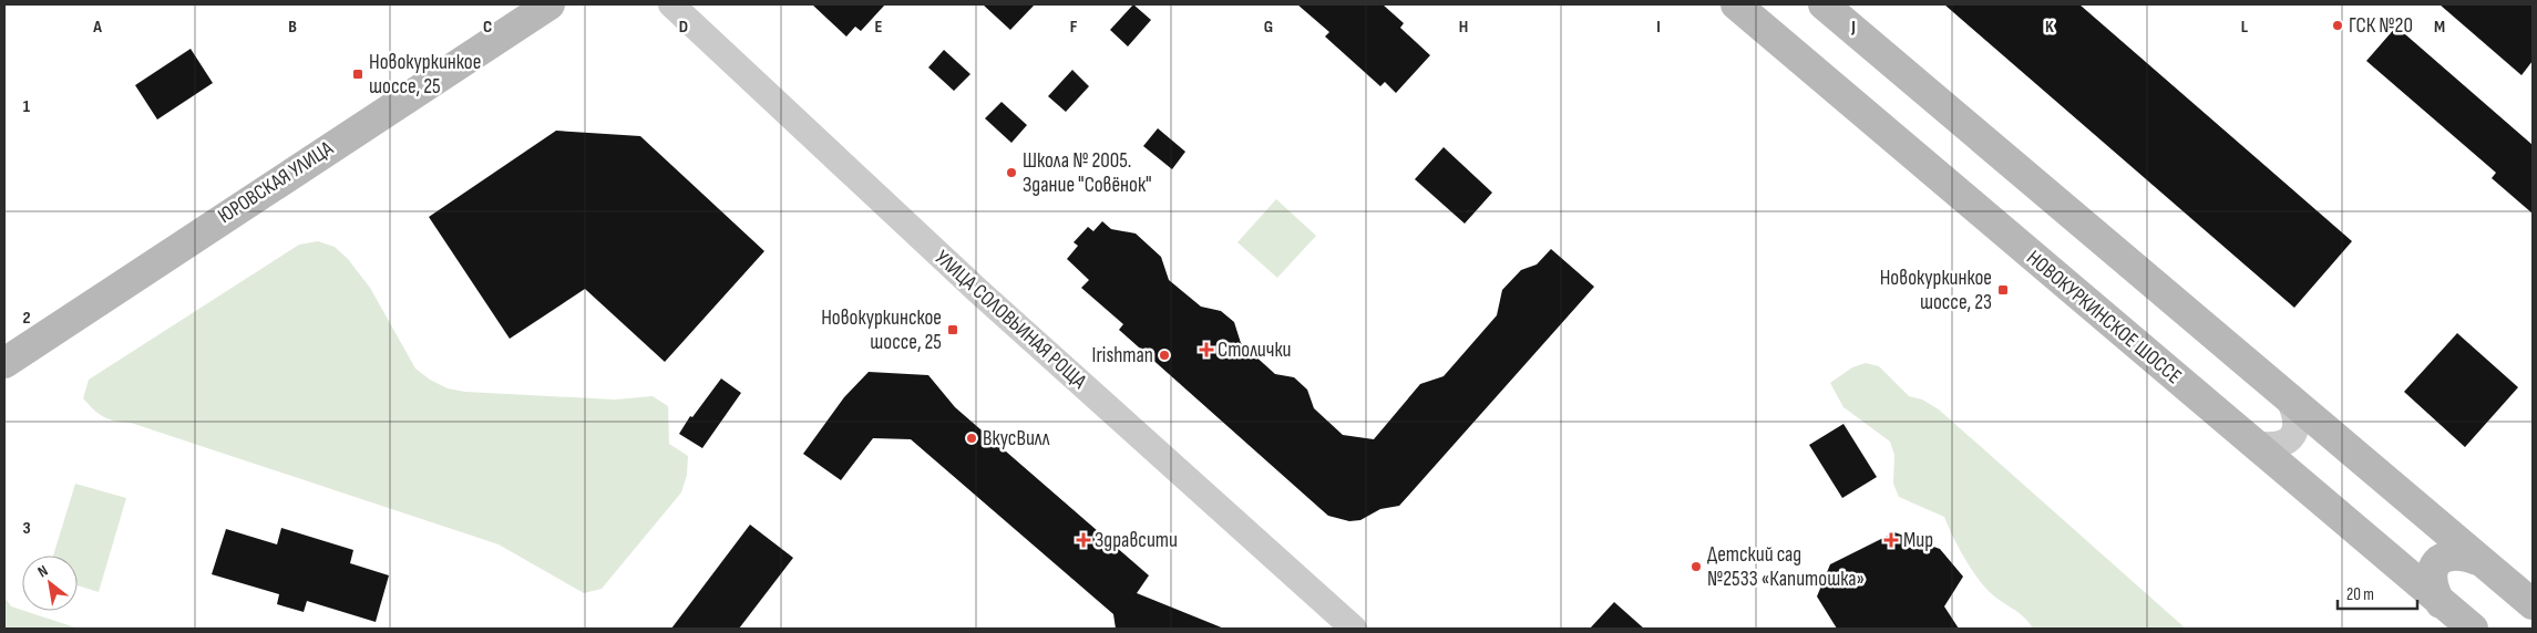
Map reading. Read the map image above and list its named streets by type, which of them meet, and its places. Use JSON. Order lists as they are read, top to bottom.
{
  "streets": {
    "main road": ["ЮРОВСКАЯ УЛИЦА", "НОВОКУРКИНСКОЕ ШОССЕ"],
    "street": ["УЛИЦА СОЛОВЬИНАЯ РОЩА"]
  },
  "places": {
    "other": [
      "ГСК №20",
      "Школа № 2005. Здание \"Совёнок\"",
      "Irishman",
      "ВкусВилл",
      "Детский сад №2533 «Капитошка»"
    ],
    "transit": ["Новокуркинкое шоссе, 25", "Новокуркинкое шоссе, 23", "Новокуркинское шоссе, 25"],
    "health": ["Столички", "Здравсити", "Мир"]
  },
  "scale_bar": "20 m",
  "north": "top left",
  "grid": {
    "columns": [
      "A",
      "B",
      "C",
      "D",
      "E",
      "F",
      "G",
      "H",
      "I",
      "J",
      "K",
      "L",
      "M"
    ],
    "rows": ["1", "2", "3"]
  }
}
